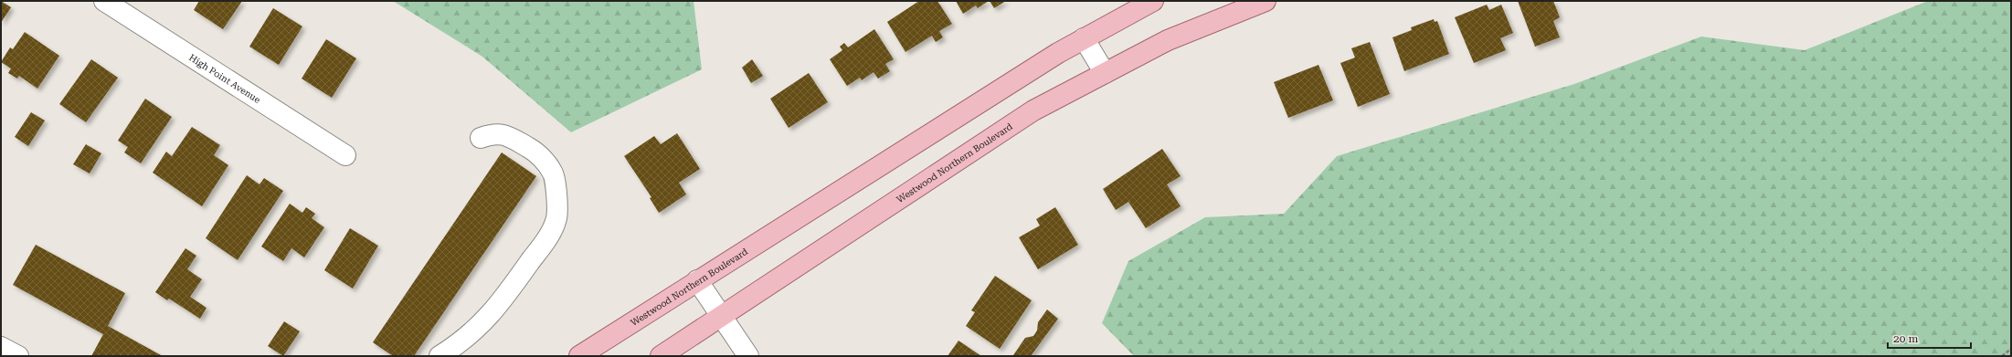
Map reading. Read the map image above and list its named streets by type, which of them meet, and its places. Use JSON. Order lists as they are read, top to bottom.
{
  "streets": {
    "main road": ["Westwood Northern Boulevard"],
    "street": ["High Point Avenue"]
  },
  "scale_bar": "20 m"
}
